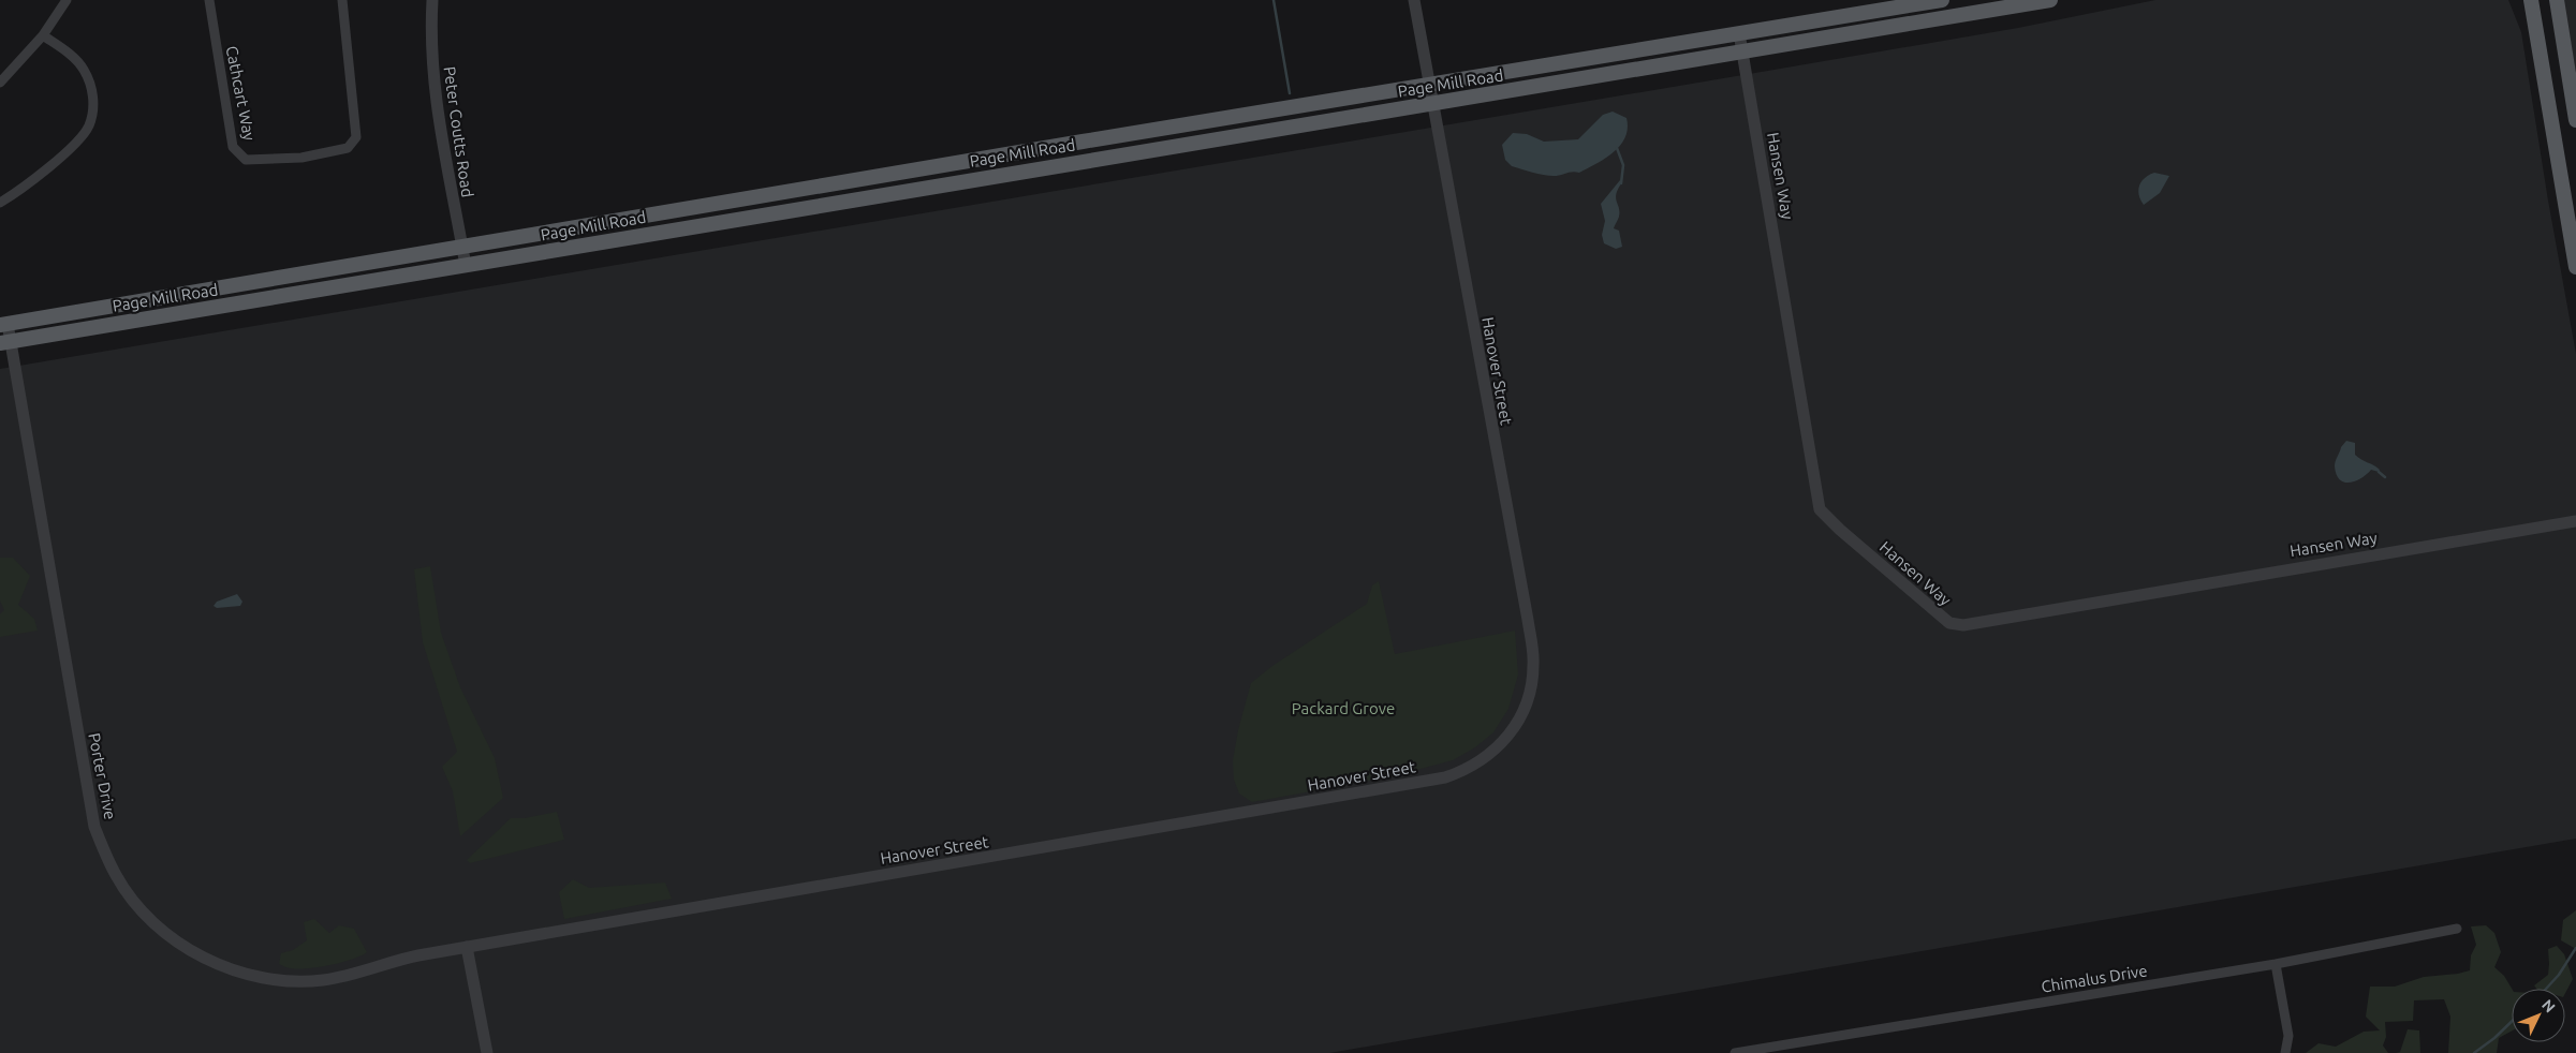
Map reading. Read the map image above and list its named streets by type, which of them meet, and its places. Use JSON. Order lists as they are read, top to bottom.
{
  "streets": {
    "main road": ["Page Mill Road"],
    "street": [
      "Cathcart Way",
      "Peter Coutts Road",
      "Hansen Way",
      "Hanover Street",
      "Porter Drive",
      "Chimalus Drive"
    ]
  },
  "crossings": [
    ["Page Mill Road", "Peter Coutts Road"],
    ["Page Mill Road", "Hansen Way"],
    ["Page Mill Road", "Hanover Street"],
    ["Page Mill Road", "Porter Drive"],
    ["Hanover Street", "Porter Drive"]
  ],
  "parks": ["Packard Grove"],
  "north": "top right"
}
